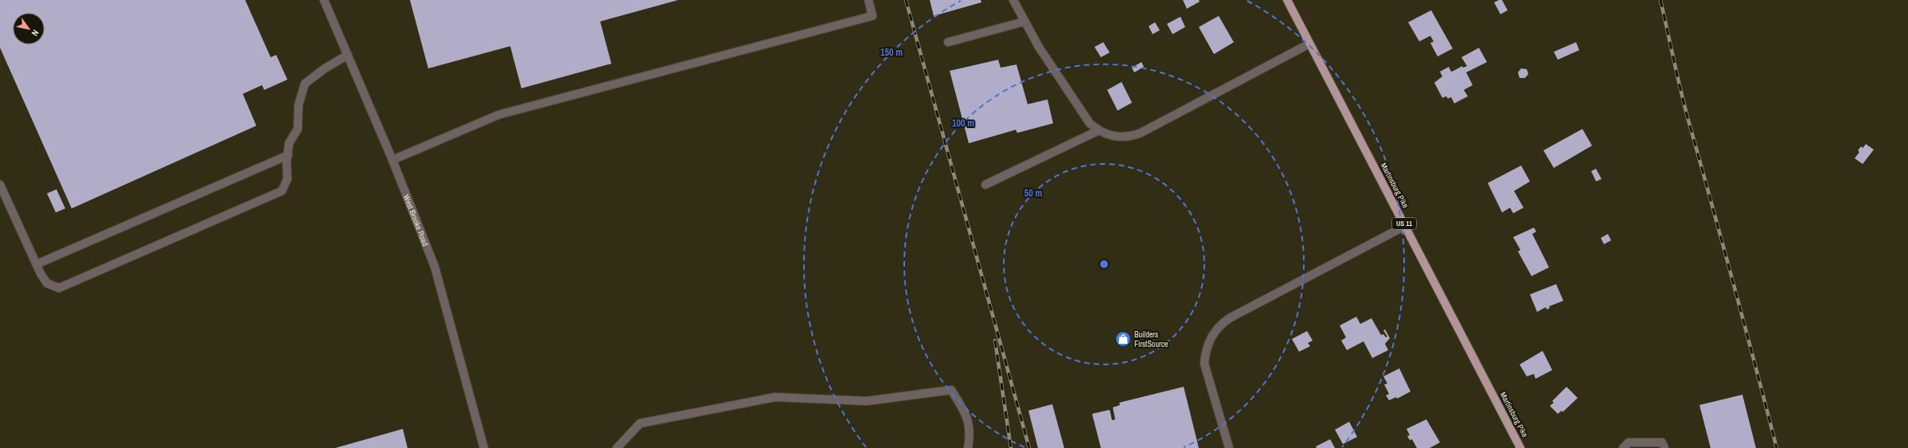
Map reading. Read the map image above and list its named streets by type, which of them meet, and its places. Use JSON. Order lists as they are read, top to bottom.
{
  "streets": {
    "main road": ["Martinsburg Pike", "US 11"],
    "street": ["West Brooke Road"]
  },
  "places": {
    "shop": ["Builders FirstSource"]
  },
  "north": "bottom right",
  "rings": ["150 m", "100 m", "50 m"]
}
